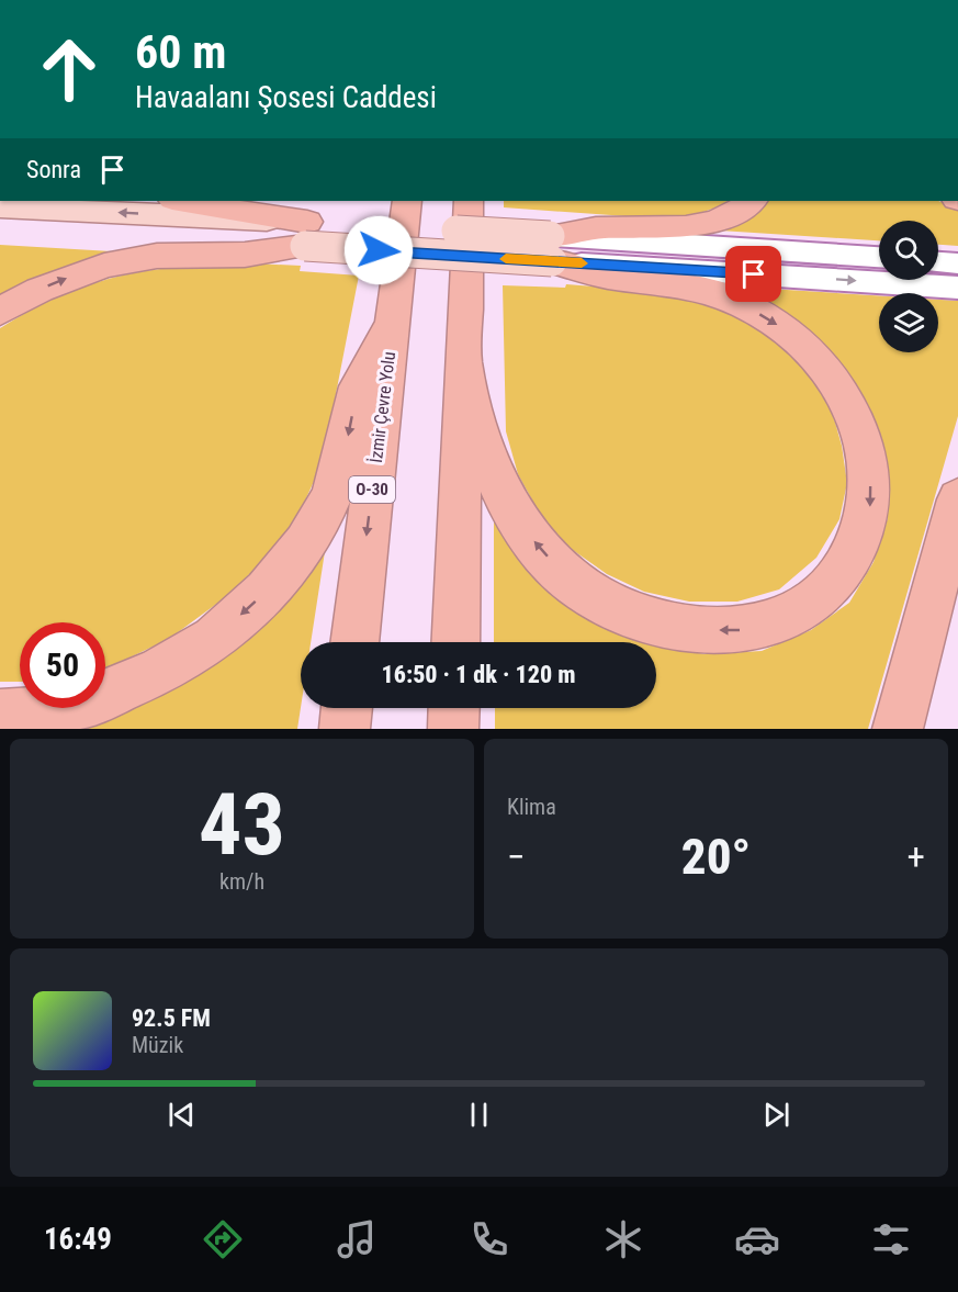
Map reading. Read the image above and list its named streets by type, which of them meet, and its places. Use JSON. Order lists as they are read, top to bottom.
{
  "streets": {
    "highway": ["İzmir Çevre Yolu", "O-30"]
  },
  "page": {
    "turn": ["60 m", "Havaalanı Şosesi Caddesi"],
    "then": "Sonra",
    "limit": "50",
    "trip": "16:50 · 1 dk · 120 m",
    "tile": [
      ["43", "km/h"],
      "Klima"
    ],
    "heat": ["−", "20°", "+"],
    "song": ["92.5 FM", "Müzik"],
    "tabs": "16:49"
  }
}
